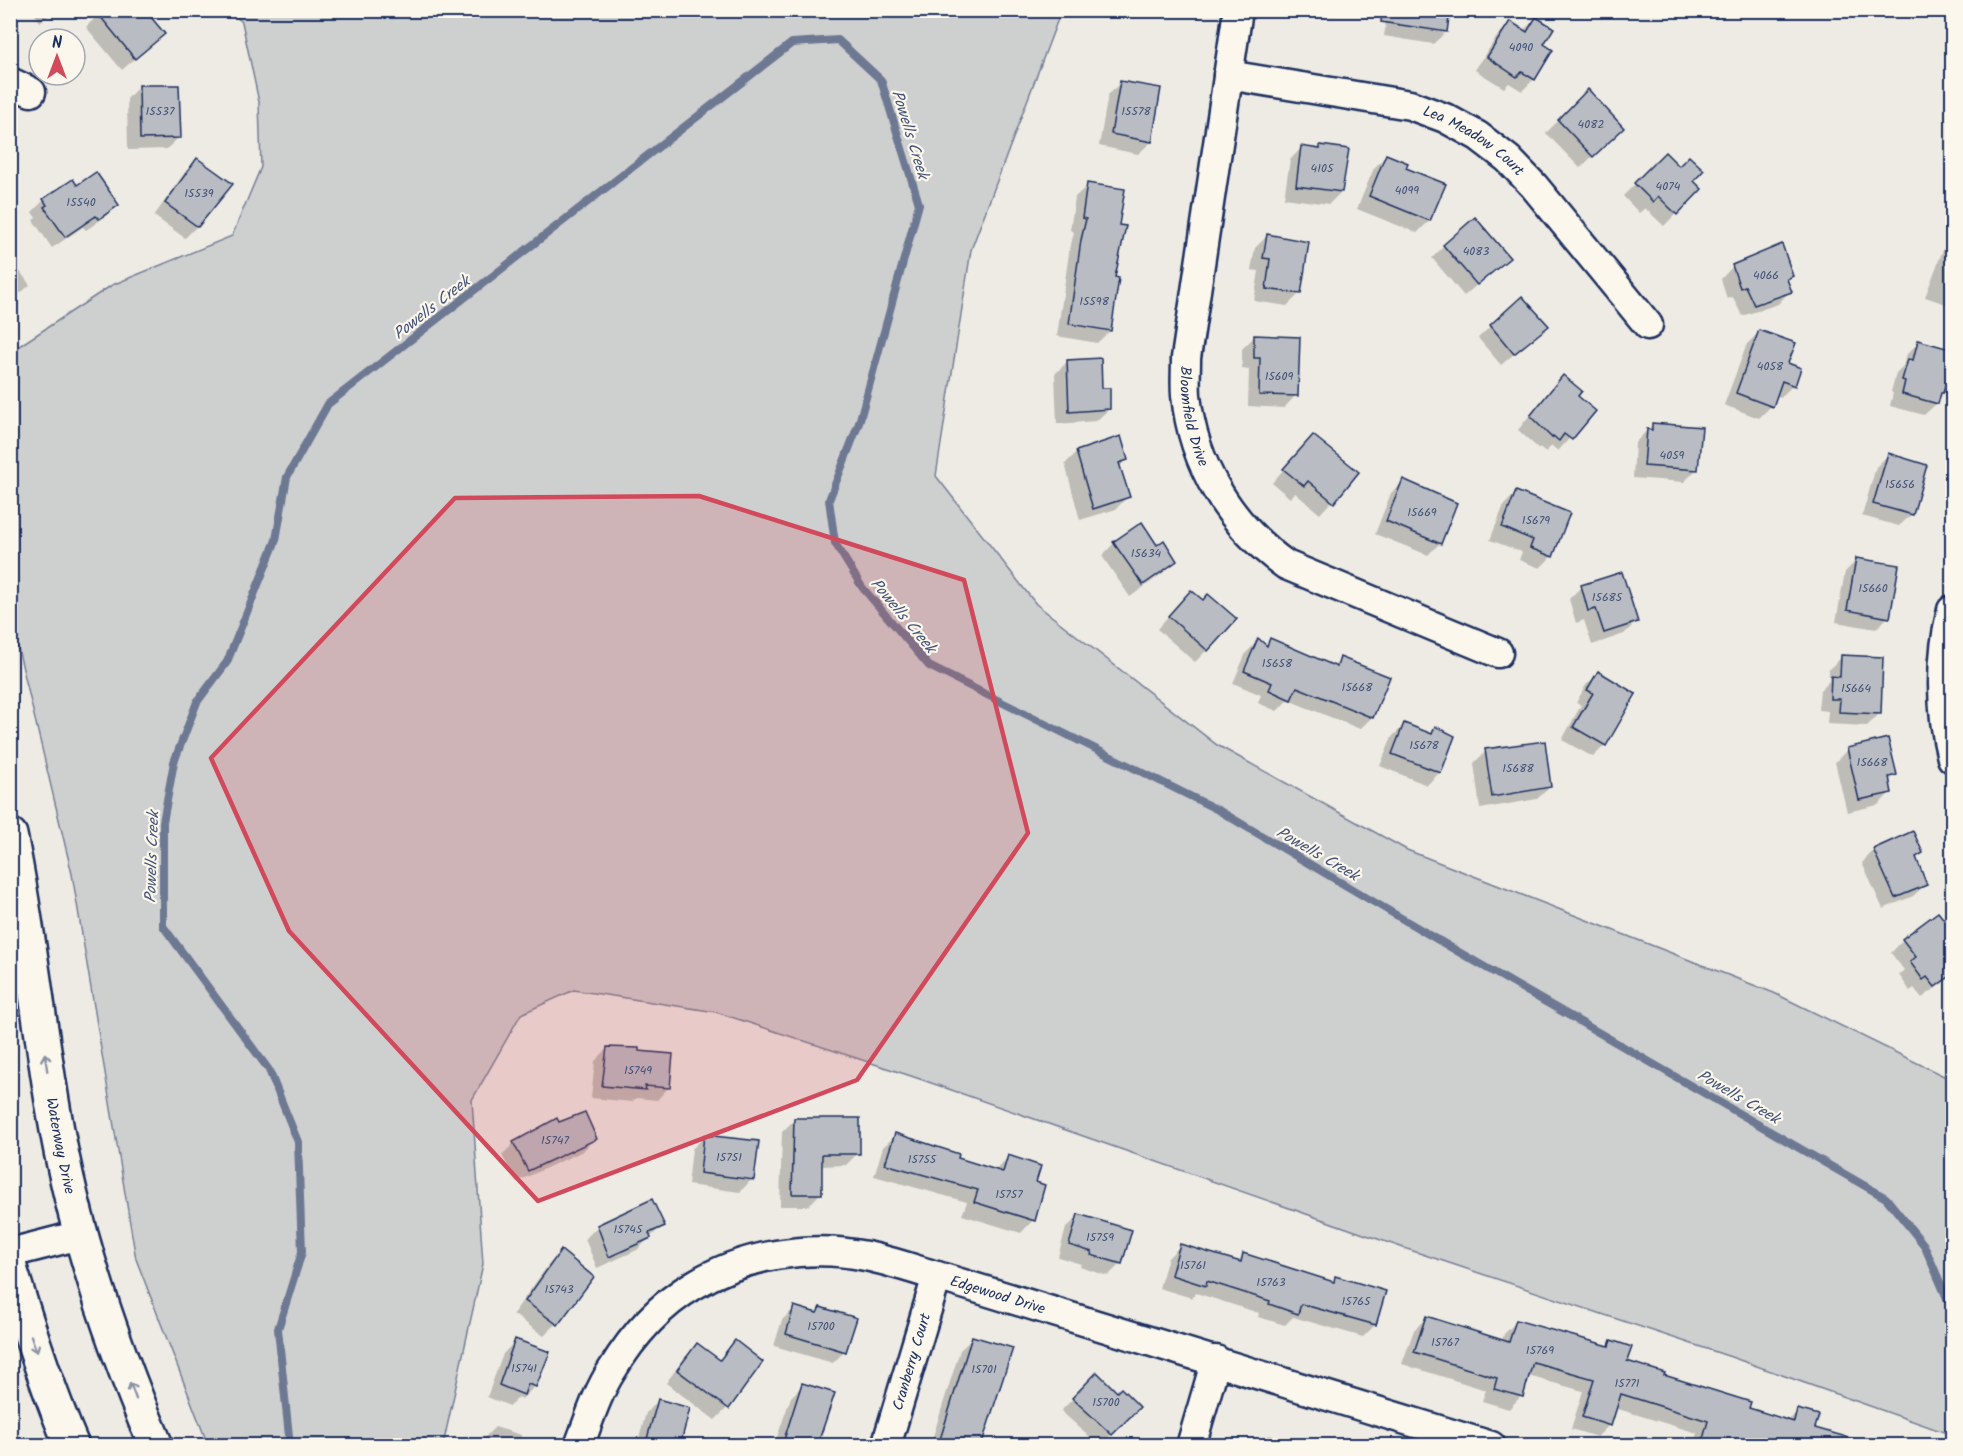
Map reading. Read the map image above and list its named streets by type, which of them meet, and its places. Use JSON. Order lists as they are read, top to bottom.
{
  "streets": {
    "main road": ["Waterway Drive"],
    "street": [
      "Lea Meadow Court",
      "Bloomfield Drive",
      "Edgewood Drive",
      "Cranberry Court"
    ]
  },
  "crossings": [
    ["Lea Meadow Court", "Bloomfield Drive"],
    ["Edgewood Drive", "Cranberry Court"]
  ],
  "one_way": ["Waterway Drive"],
  "water": ["Powells Creek"],
  "house_numbers": [
    "4090",
    "15537",
    "15578",
    "4082",
    "4105",
    "4074",
    "4099",
    "15539",
    "15540",
    "4083",
    "4066",
    "15598",
    "4058",
    "15609",
    "4059",
    "15656",
    "15669",
    "15679",
    "15634",
    "15660",
    "15685",
    "15658",
    "15668",
    "15664",
    "15678",
    "15668",
    "15688",
    "15749",
    "15747",
    "15751",
    "15755",
    "15757",
    "15745",
    "15759",
    "15761",
    "15763",
    "15743",
    "15765",
    "15700",
    "15767",
    "15769",
    "15741",
    "15701",
    "15771",
    "15700"
  ],
  "north": "top"
}
